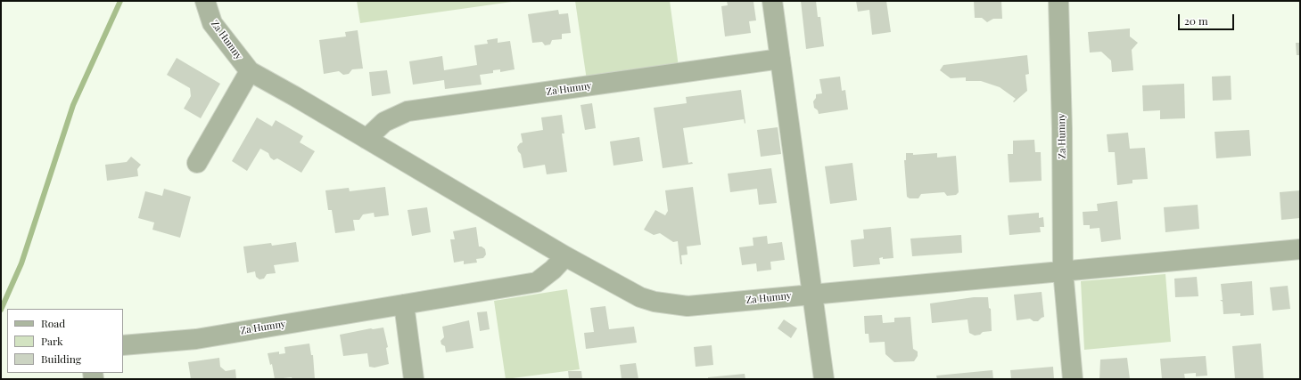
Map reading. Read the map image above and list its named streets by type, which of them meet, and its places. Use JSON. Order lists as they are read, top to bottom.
{
  "streets": {
    "street": ["Za Humny"]
  },
  "legend": ["Road", "Park", "Building"],
  "scale_bar": "20 m"
}
